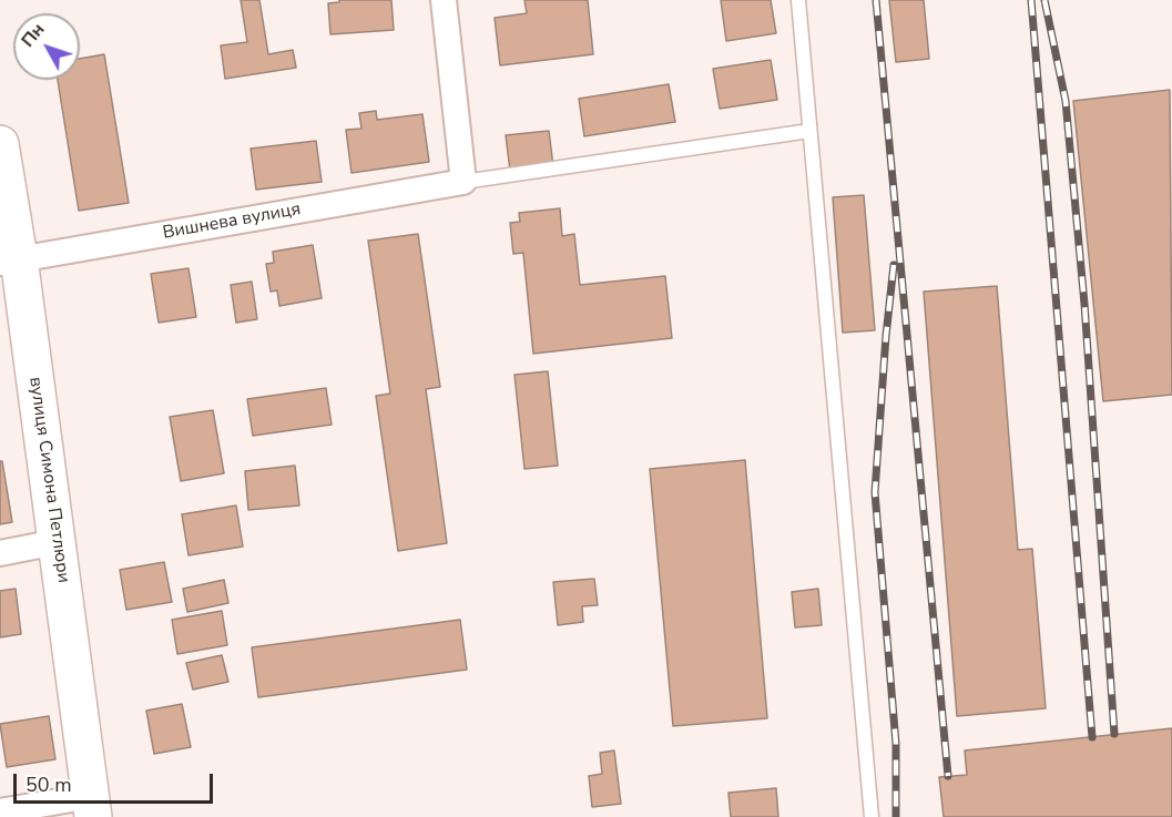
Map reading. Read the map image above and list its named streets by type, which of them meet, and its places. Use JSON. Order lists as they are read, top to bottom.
{
  "streets": {
    "main road": ["вулиця Симона Петлюри"],
    "street": ["Вишнева вулиця"]
  },
  "crossings": [
    ["Вишнева вулиця", "вулиця Симона Петлюри"]
  ],
  "scale_bar": "50 m",
  "north": "top left"
}
